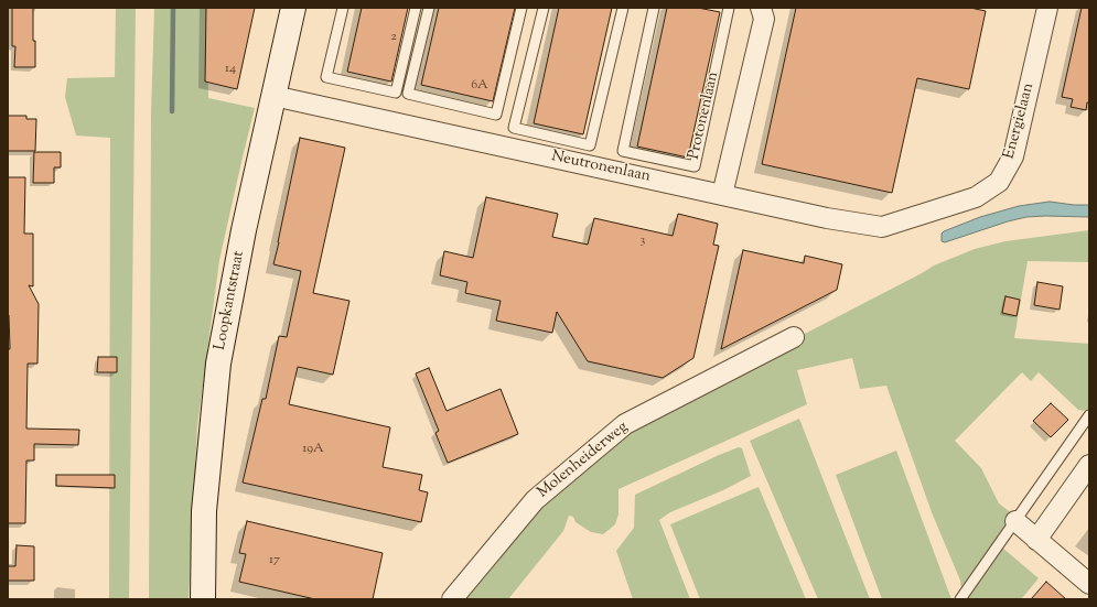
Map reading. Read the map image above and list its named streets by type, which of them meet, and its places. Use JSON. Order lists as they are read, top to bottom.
{
  "streets": {
    "street": [
      "Energielaan",
      "Neutronenlaan",
      "Loopkantstraat",
      "Molenheiderweg"
    ],
    "lane": ["Protonenlaan"]
  },
  "crossings": [
    ["Energielaan", "Neutronenlaan"],
    ["Neutronenlaan", "Loopkantstraat"]
  ],
  "house_numbers": [
    "2",
    "14",
    "6A",
    "3",
    "19A",
    "17"
  ]
}
